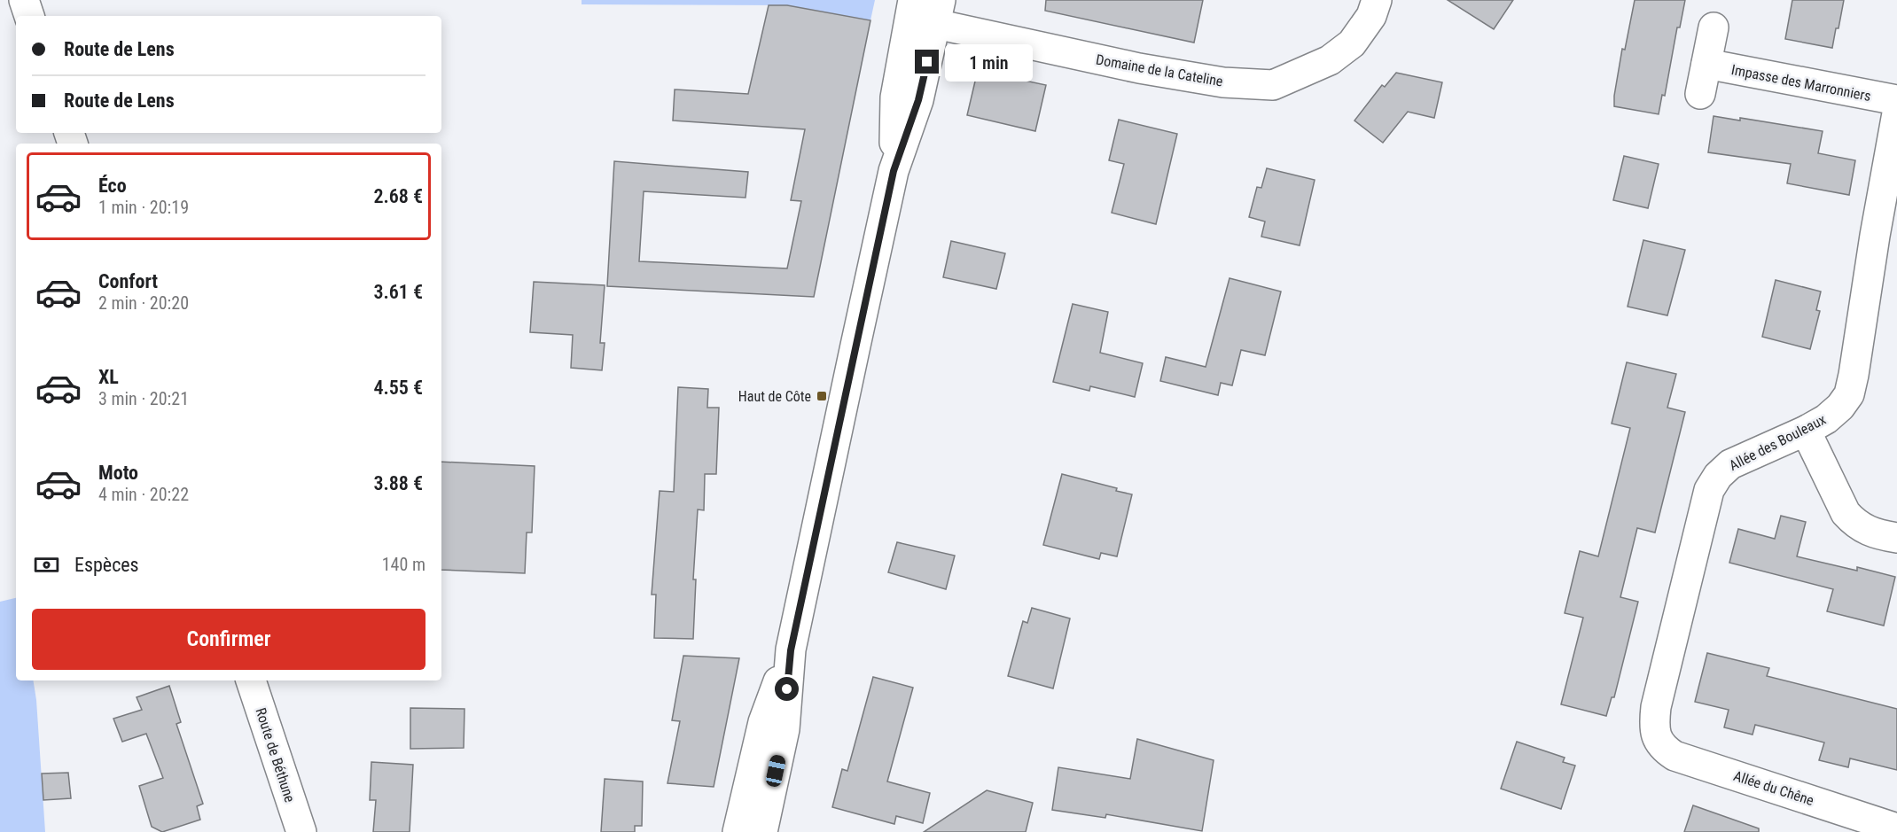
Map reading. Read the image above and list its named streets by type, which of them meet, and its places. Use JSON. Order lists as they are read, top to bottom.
{
  "streets": {
    "street": [
      "Domaine de la Cateline",
      "Impasse des Marronniers",
      "Allée des Bouleaux",
      "Route de Béthune",
      "Allée du Chêne"
    ]
  },
  "crossings": [
    ["Allée des Bouleaux", "Allée du Chêne"]
  ],
  "places": {
    "transit": ["Haut de Côte"]
  },
  "page": {
    "banner": ["Route de Lens", "Route de Lens"],
    "bubble": "1 min",
    "list": [
      {
        "name": "Éco",
        "note": "1 min · 20:19",
        "value": "2.68 €"
      },
      {
        "name": "Confort",
        "note": "2 min · 20:20",
        "value": "3.61 €"
      },
      {
        "name": "XL",
        "note": "3 min · 20:21",
        "value": "4.55 €"
      },
      {
        "name": "Moto",
        "note": "4 min · 20:22",
        "value": "3.88 €"
      }
    ],
    "pay": ["Espèces", "140 m"],
    "buttons": "Confirmer"
  }
}
